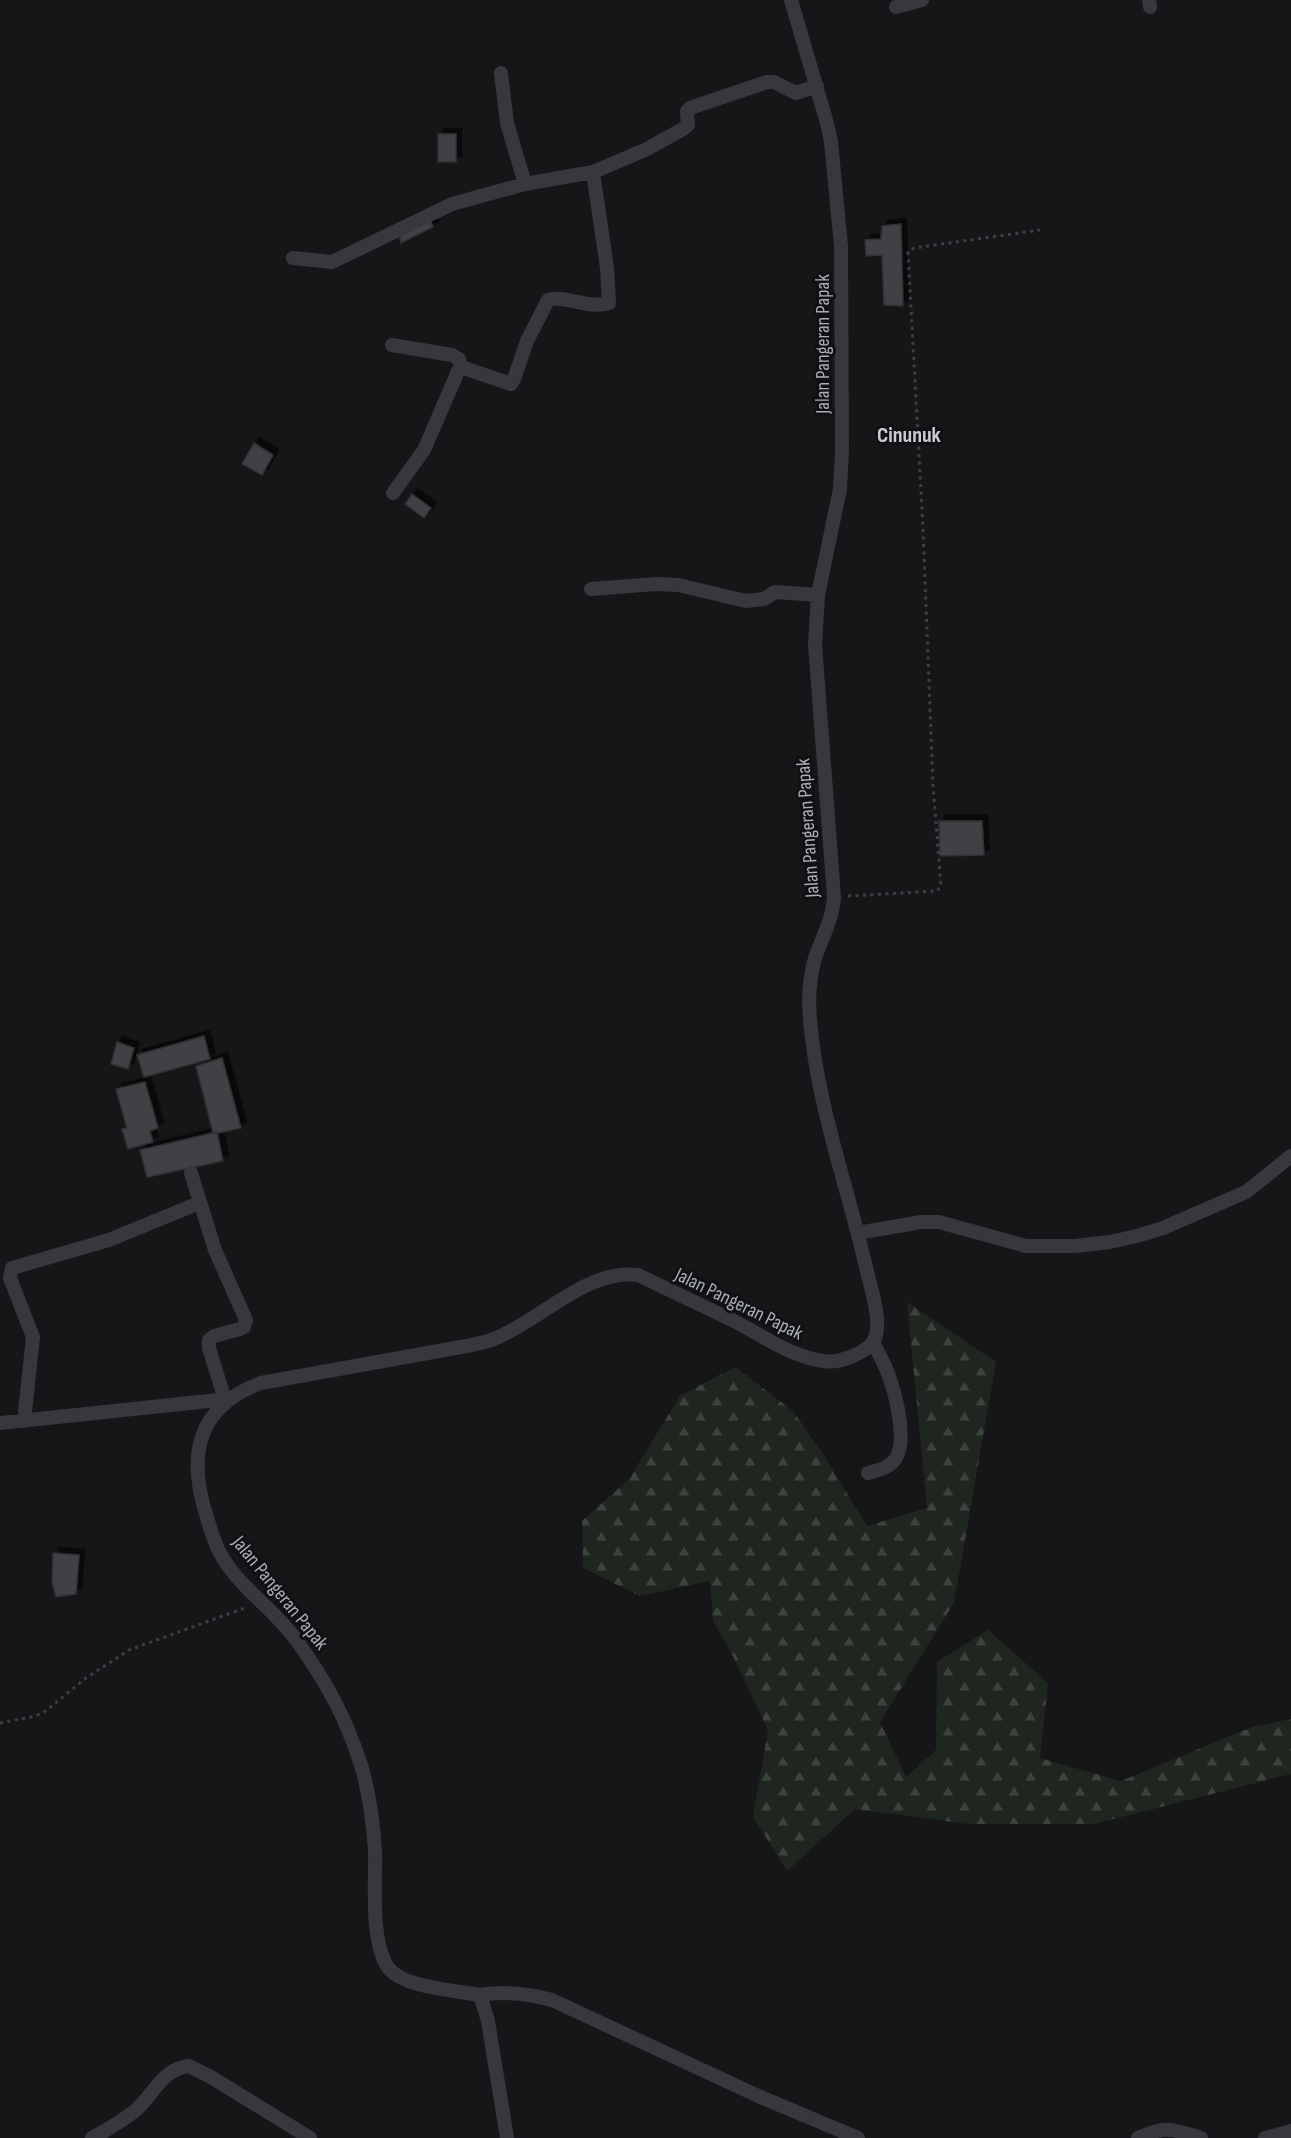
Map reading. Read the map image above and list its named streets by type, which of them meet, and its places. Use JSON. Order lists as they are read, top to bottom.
{
  "streets": {
    "street": ["Jalan Pangeran Papak"]
  },
  "districts": ["Cinunuk"]
}
